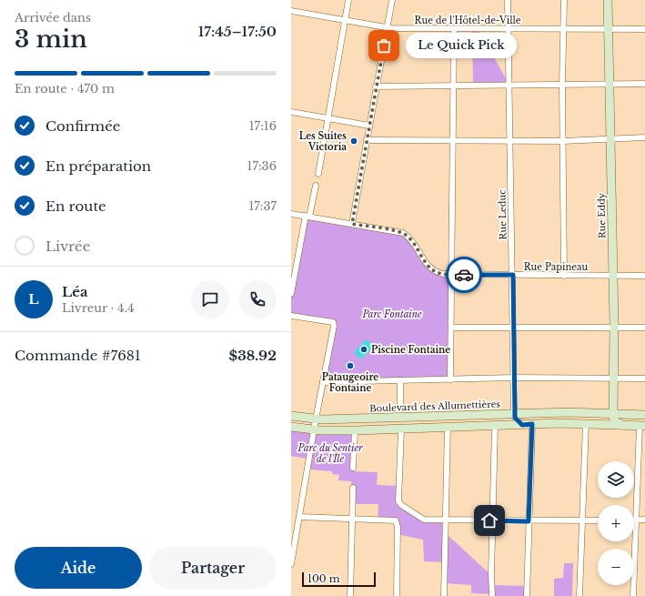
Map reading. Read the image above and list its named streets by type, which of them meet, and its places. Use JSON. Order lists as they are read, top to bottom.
{
  "streets": {
    "main road": ["Rue Eddy", "Boulevard des Allumettières"],
    "street": ["Rue de l'Hôtel-de-Ville", "Rue Leduc", "Rue Papineau"]
  },
  "crossings": [
    ["Rue de l'Hôtel-de-Ville", "Rue Leduc"],
    ["Rue de l'Hôtel-de-Ville", "Rue Eddy"],
    ["Rue Leduc", "Rue Papineau"],
    ["Rue Leduc", "Boulevard des Allumettières"],
    ["Rue Eddy", "Rue Papineau"],
    ["Rue Eddy", "Boulevard des Allumettières"]
  ],
  "parks": ["Parc Fontaine", "Parc du Sentier de l'Île"],
  "places": [
    "Le Quick Pick",
    "Les Suites Victoria",
    "Piscine Fontaine",
    "Pataugeoire Fontaine"
  ],
  "scale_bar": "100 m",
  "page": {
    "heading": ["3 min", "Arrivée dans", "17:45–17:50"],
    "panel": [
      "Léa",
      "Livreur · 4.4",
      "Commande #7681",
      "$38.92"
    ],
    "bubble": "Le Quick Pick",
    "bar": "En route · 470 m",
    "list": [
      ["Confirmée", "17:16"],
      ["En préparation", "17:36"],
      ["En route", "17:37"],
      "Livrée"
    ],
    "round": "L",
    "map_buttons": ["+", "−"],
    "buttons": ["Aide", "Partager"],
    "scale": "100 m"
  }
}
